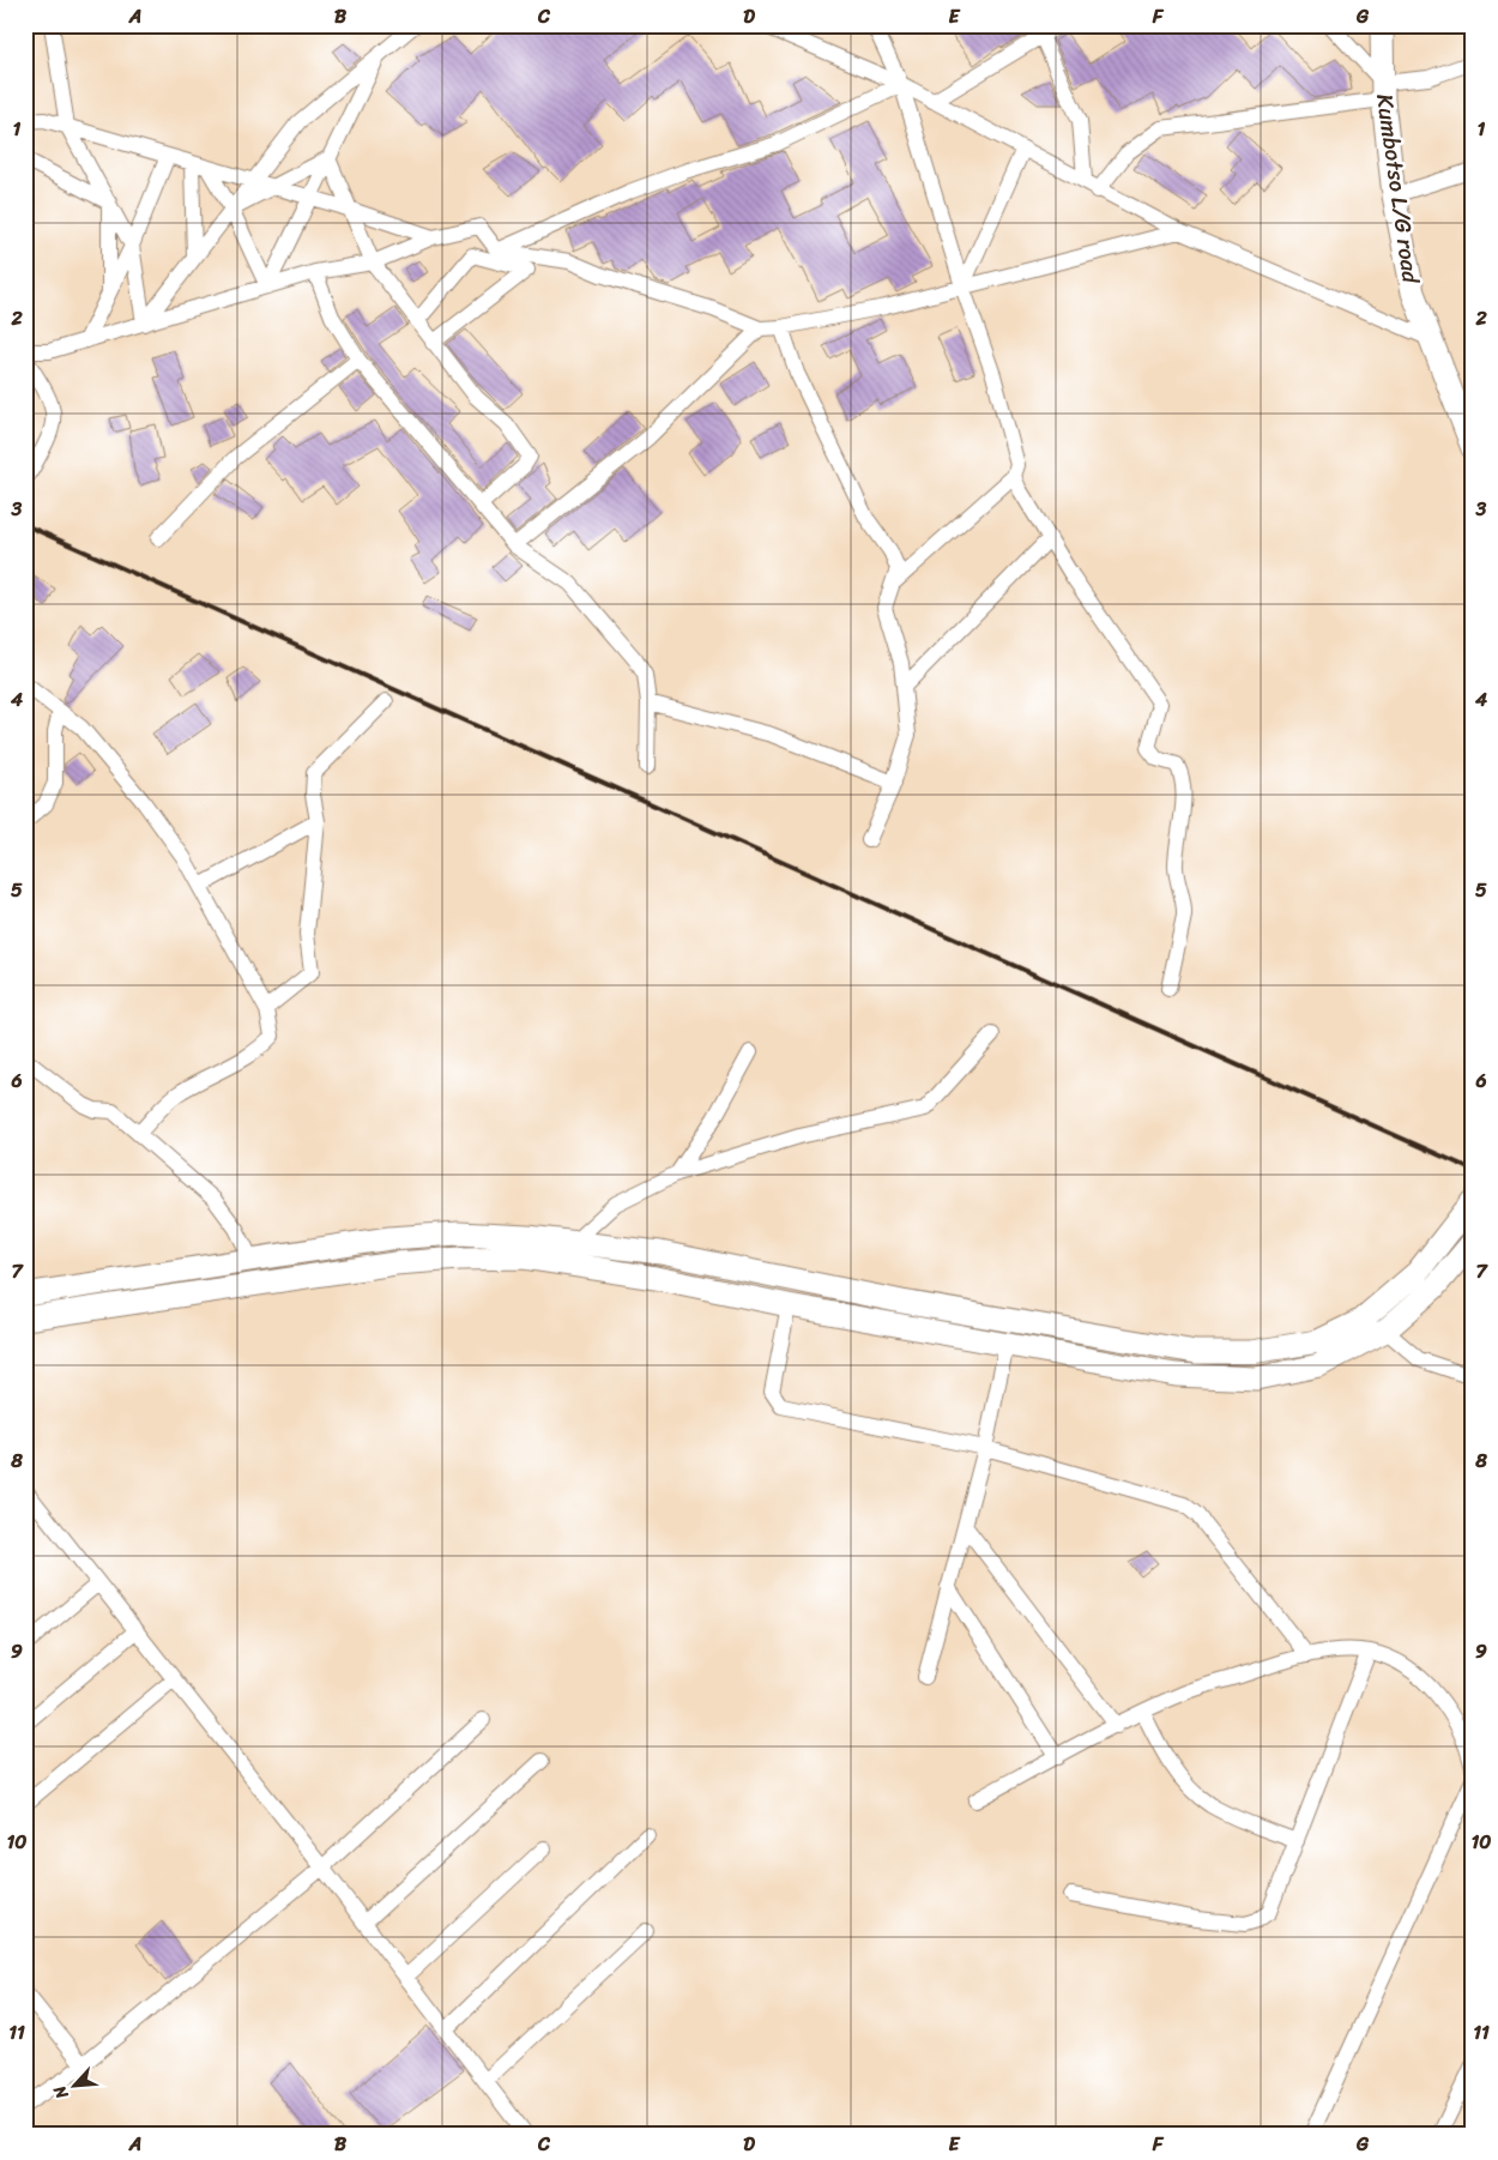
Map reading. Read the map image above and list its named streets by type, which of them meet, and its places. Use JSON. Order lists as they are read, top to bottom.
{
  "streets": {
    "main road": ["Kumbotso L/G road"]
  },
  "north": "bottom left",
  "grid": {
    "columns": [
      "A",
      "B",
      "C",
      "D",
      "E",
      "F",
      "G"
    ],
    "rows": [
      "1",
      "2",
      "3",
      "4",
      "5",
      "6",
      "7",
      "8",
      "9",
      "10",
      "11"
    ]
  }
}
